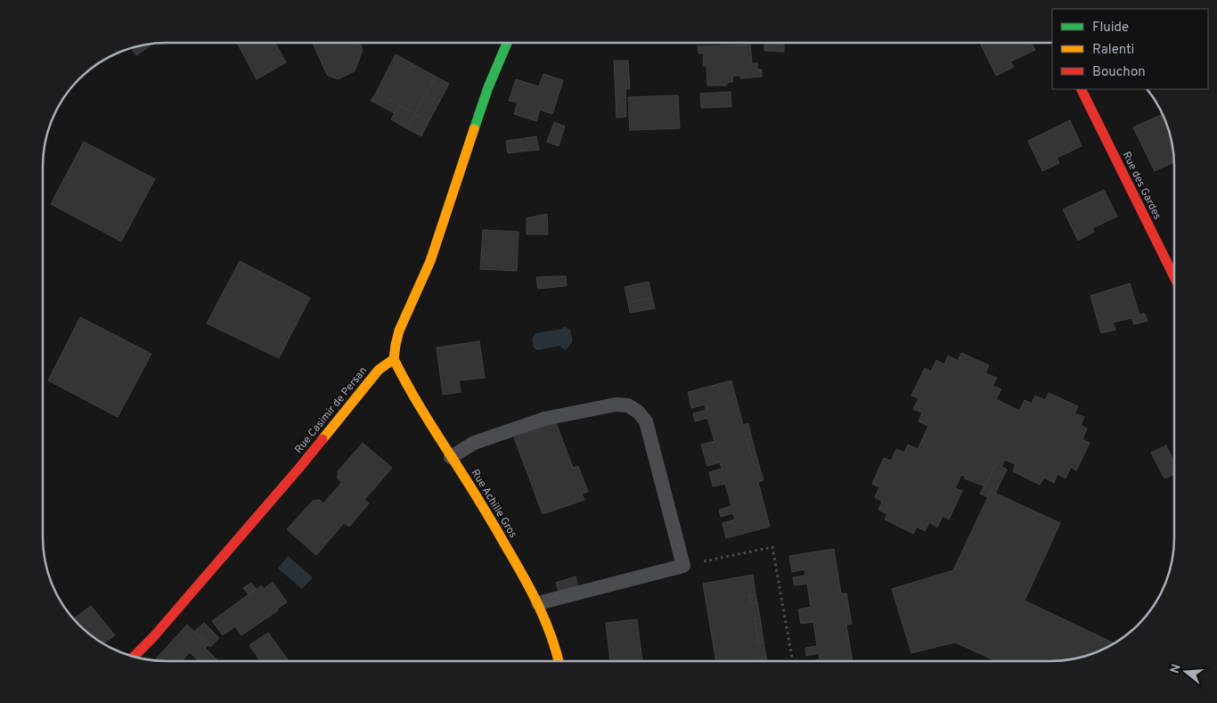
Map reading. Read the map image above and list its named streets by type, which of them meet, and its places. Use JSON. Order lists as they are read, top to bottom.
{
  "streets": {
    "street": ["Rue des Gardes", "Rue Casimir de Persan", "Rue Achille Gros"]
  },
  "crossings": [
    ["Rue Casimir de Persan", "Rue Achille Gros"]
  ],
  "legend": ["Fluide", "Ralenti", "Bouchon"],
  "north": "left"
}
